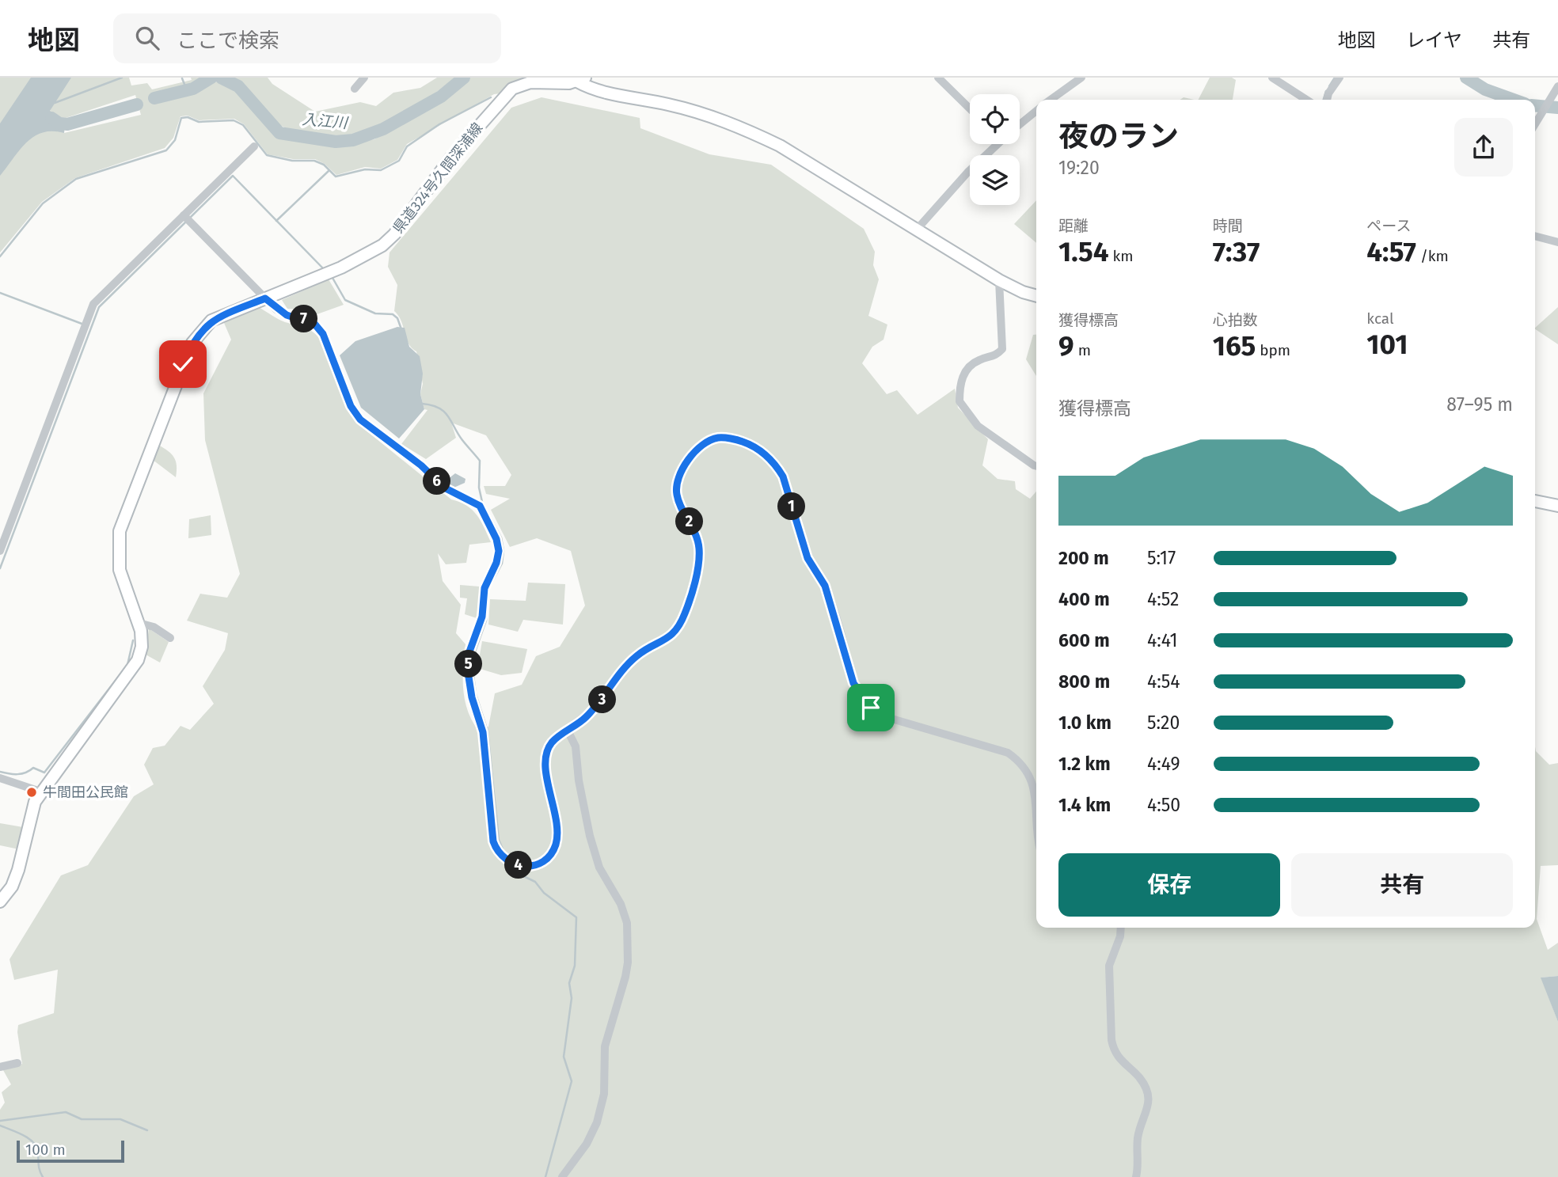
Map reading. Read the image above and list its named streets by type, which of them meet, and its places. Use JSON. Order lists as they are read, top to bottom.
{
  "streets": {
    "main road": ["県道324号久間深浦線"]
  },
  "water": ["入江川"],
  "places": ["牛間田公民館"],
  "scale_bar": "100 m",
  "page": {
    "header": "地図",
    "search": "ここで検索",
    "nav": ["地図", "レイヤ", "共有"],
    "heading": ["夜のラン", "19:20"],
    "stats": [
      ["距離", "1.54 km"],
      ["時間", "7:37"],
      ["ペース", "4:57 /km"],
      ["獲得標高", "9 m"],
      ["心拍数", "165 bpm"],
      ["kcal", "101"]
    ],
    "pins": [
      "7",
      "6",
      "1",
      "2",
      "5",
      "3",
      "4"
    ],
    "chart": ["獲得標高", "87–95 m"],
    "list": [
      {
        "name": "200 m",
        "note": "5:17"
      },
      {
        "name": "400 m",
        "note": "4:52"
      },
      {
        "name": "600 m",
        "note": "4:41"
      },
      {
        "name": "800 m",
        "note": "4:54"
      },
      {
        "name": "1.0 km",
        "note": "5:20"
      },
      {
        "name": "1.2 km",
        "note": "4:49"
      },
      {
        "name": "1.4 km",
        "note": "4:50"
      }
    ],
    "buttons": ["保存", "共有"],
    "scale": "100 m"
  }
}
